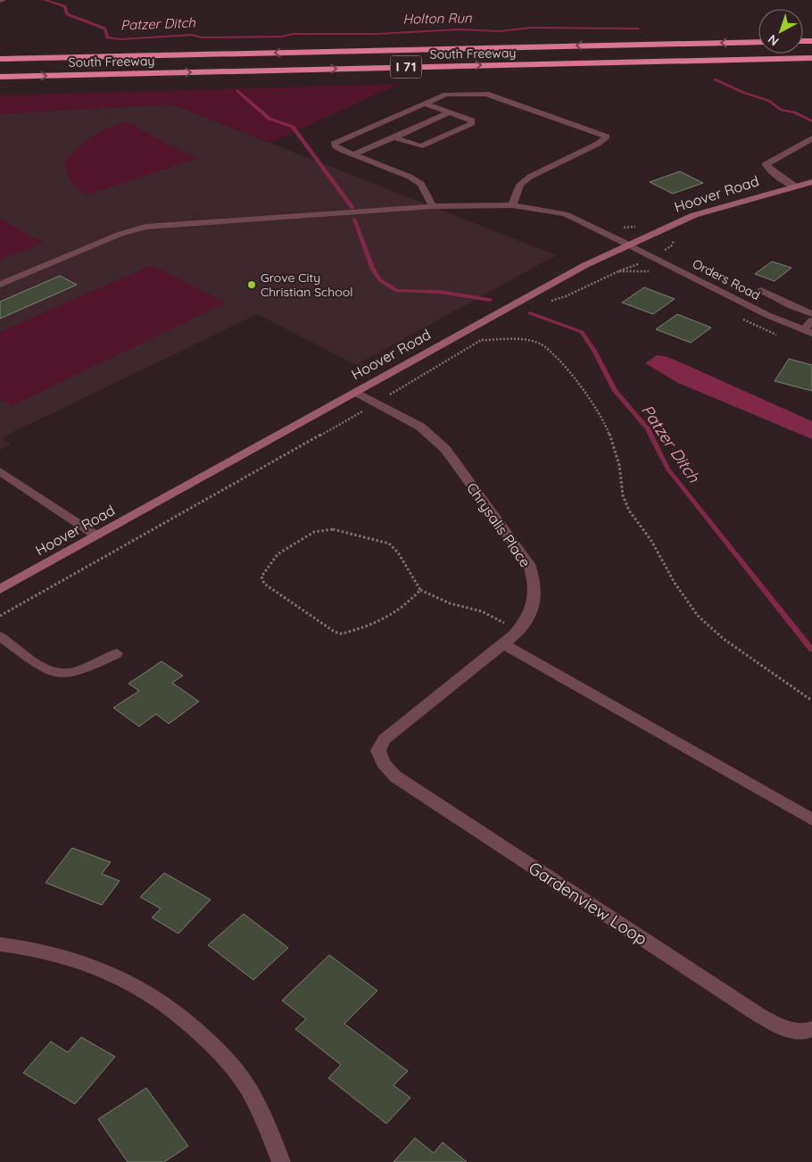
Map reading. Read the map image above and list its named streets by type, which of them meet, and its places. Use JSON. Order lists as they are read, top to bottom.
{
  "streets": {
    "highway": ["South Freeway", "I 71"],
    "main road": ["Hoover Road"],
    "street": ["Orders Road", "Chrysalis Place", "Gardenview Loop"]
  },
  "crossings": [
    ["Hoover Road", "Orders Road"],
    ["Hoover Road", "Chrysalis Place"],
    ["Chrysalis Place", "Gardenview Loop"]
  ],
  "water": ["Holton Run", "Patzer Ditch"],
  "places": ["Grove City Christian School"],
  "north": "bottom left"
}
